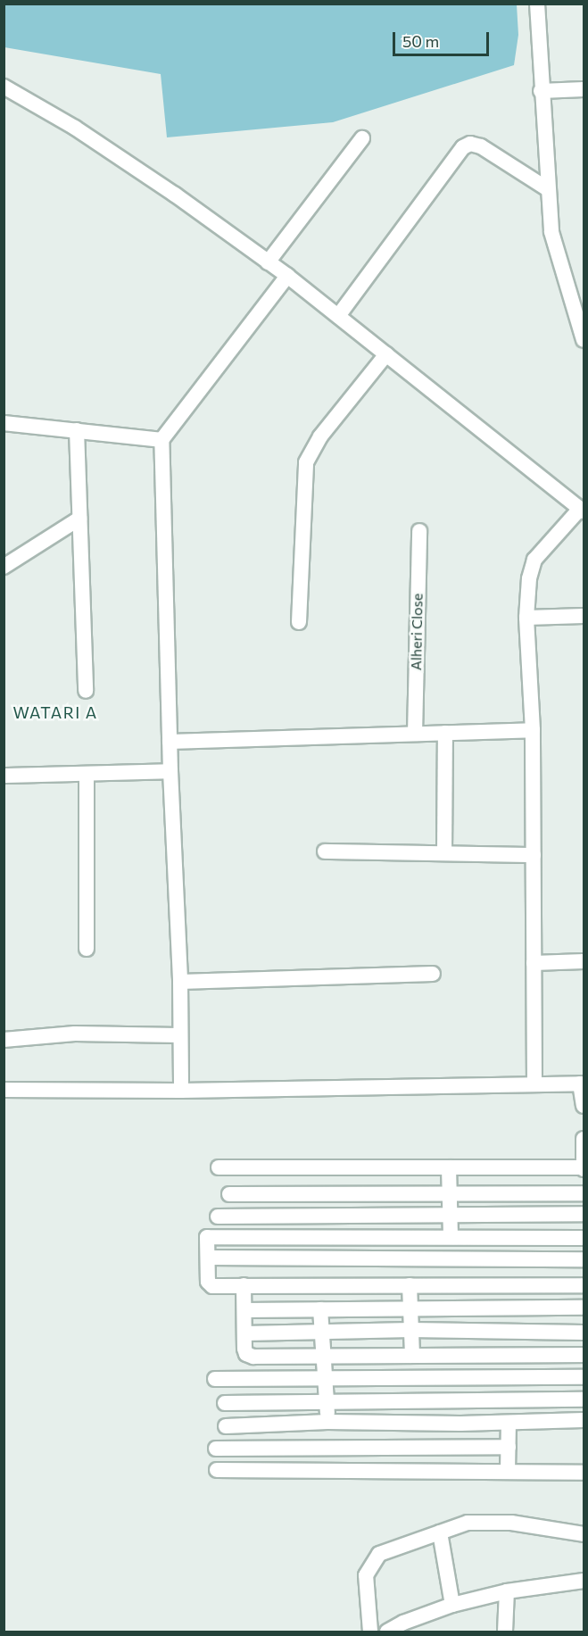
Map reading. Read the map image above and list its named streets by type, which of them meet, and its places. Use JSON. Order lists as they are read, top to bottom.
{
  "streets": {
    "street": ["Alheri Close"]
  },
  "districts": ["WATARI A"],
  "scale_bar": "50 m"
}
